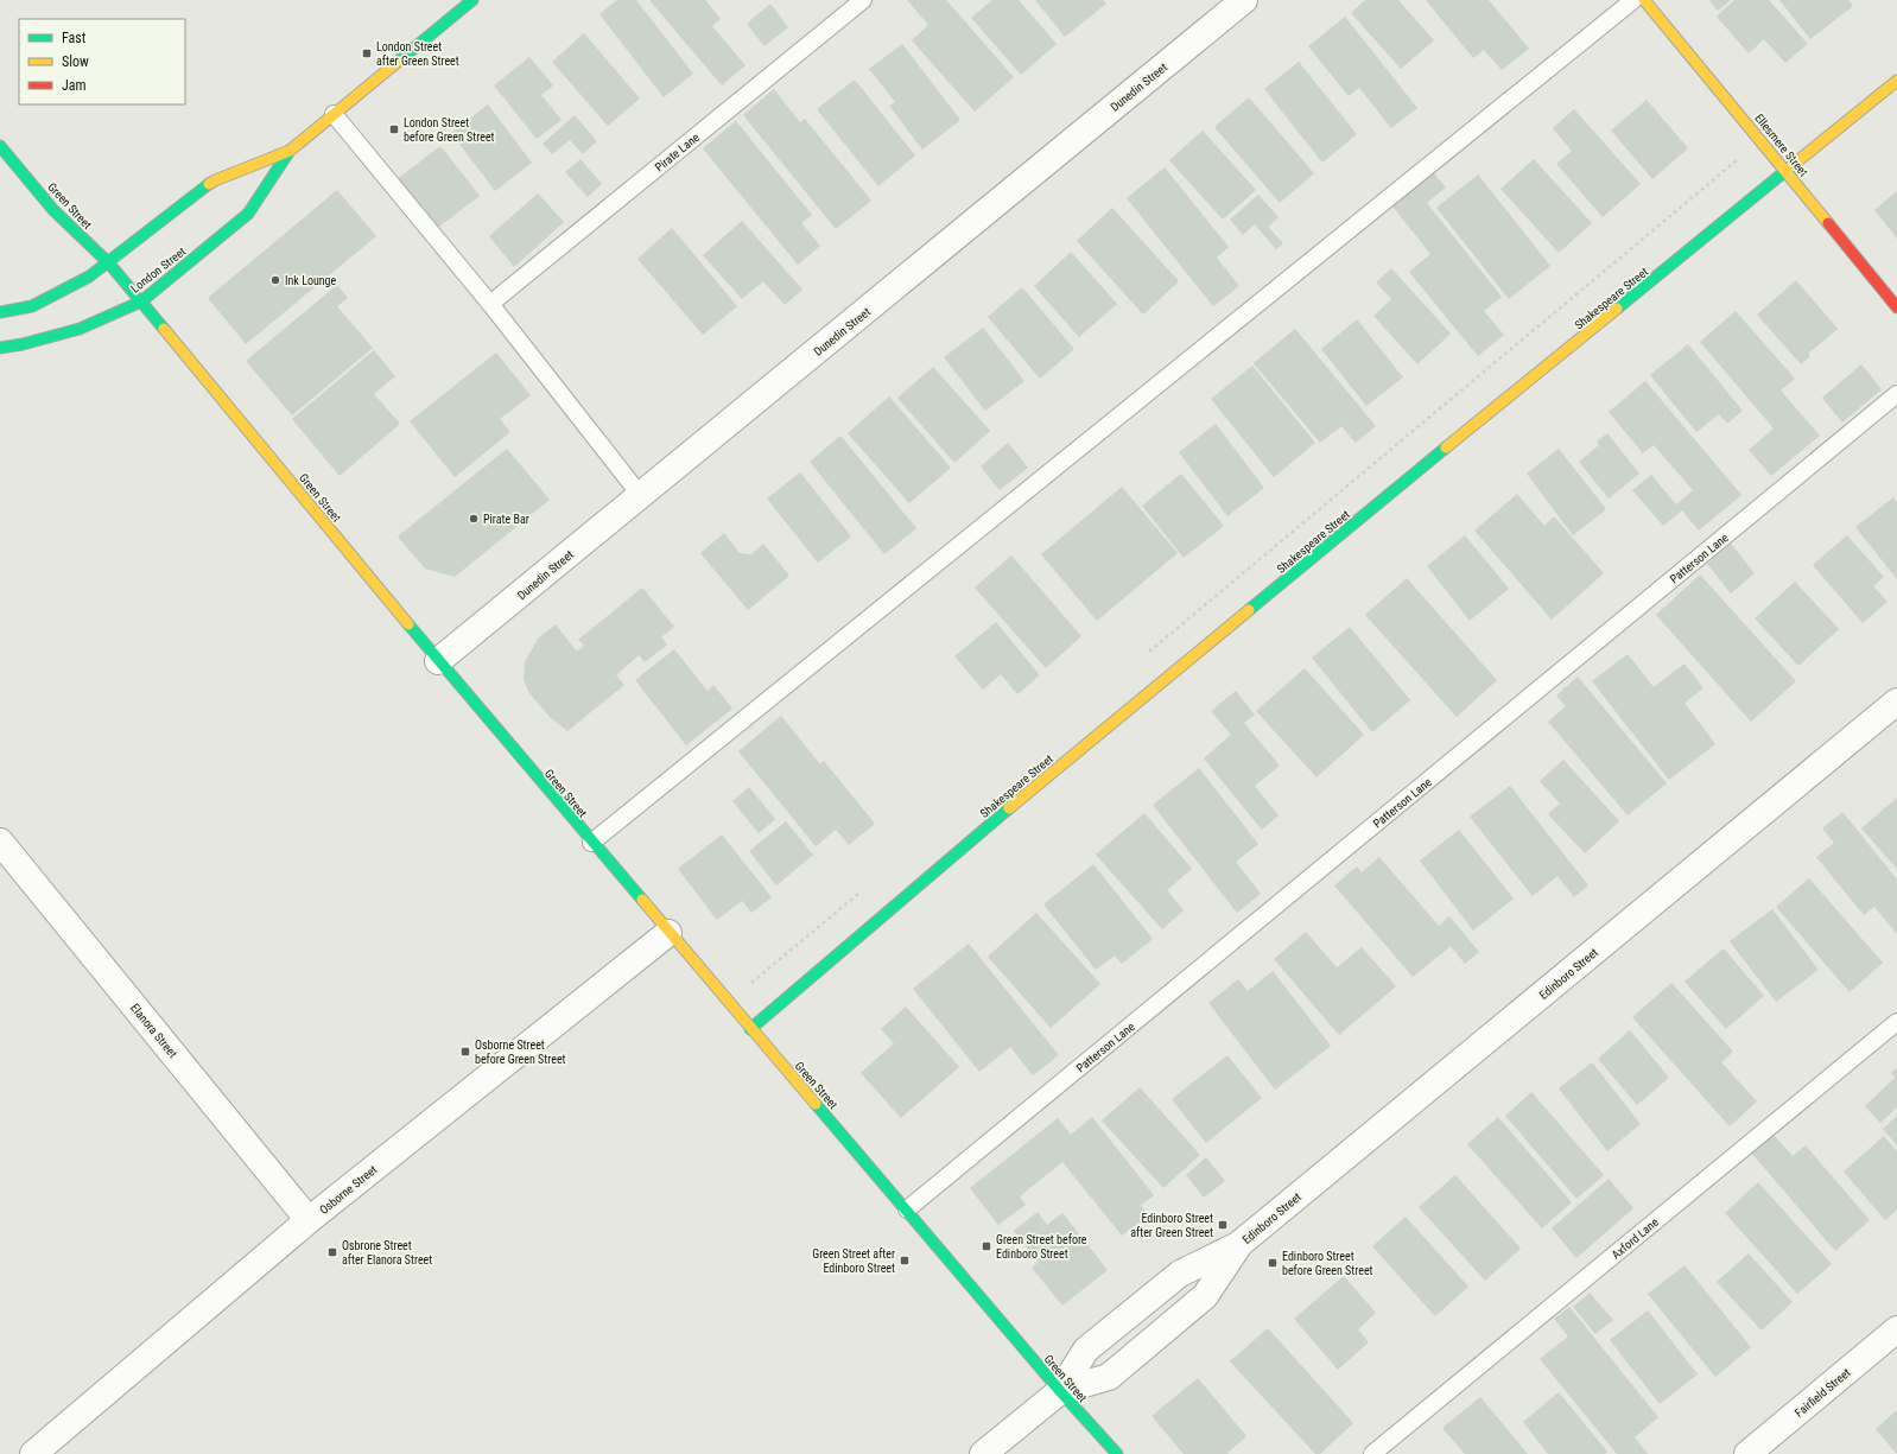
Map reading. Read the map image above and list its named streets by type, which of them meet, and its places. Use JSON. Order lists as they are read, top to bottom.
{
  "streets": {
    "main road": [
      "Ellesmere Street",
      "Green Street",
      "London Street",
      "Shakespeare Street"
    ],
    "street": [
      "Dunedin Street",
      "Edinboro Street",
      "Elanora Street",
      "Osborne Street",
      "Fairfield Street"
    ],
    "lane": ["Pirate Lane", "Patterson Lane", "Axford Lane"]
  },
  "crossings": [
    ["Dunedin Street", "Green Street"],
    ["Ellesmere Street", "Shakespeare Street"],
    ["Green Street", "London Street"],
    ["Green Street", "Shakespeare Street"],
    ["Green Street", "Patterson Lane"],
    ["Green Street", "Edinboro Street"],
    ["Green Street", "Osborne Street"],
    ["Elanora Street", "Osborne Street"]
  ],
  "places": {
    "transit": [
      "London Street after Green Street",
      "London Street before Green Street",
      "Osborne Street before Green Street",
      "Edinboro Street after Green Street",
      "Green Street before Edinboro Street",
      "Osbrone Street after Elanora Street",
      "Green Street after Edinboro Street",
      "Edinboro Street before Green Street"
    ],
    "other": ["Ink Lounge", "Pirate Bar"]
  },
  "legend": ["Fast", "Slow", "Jam"]
}
